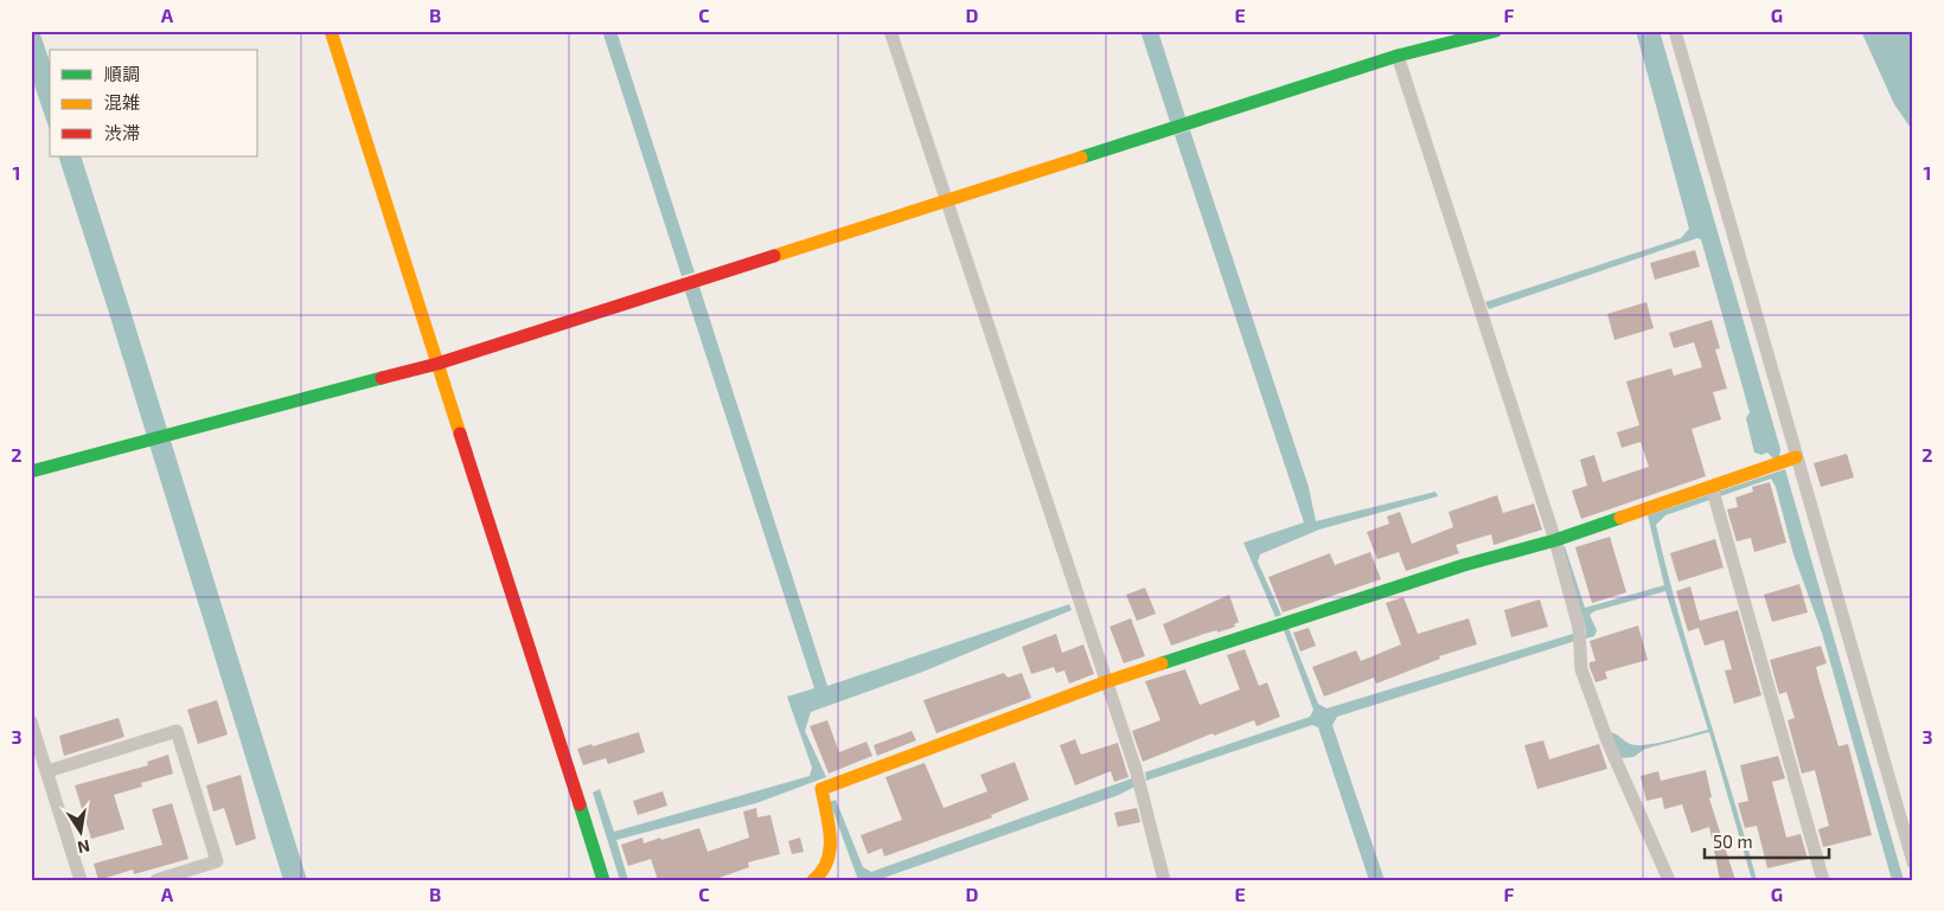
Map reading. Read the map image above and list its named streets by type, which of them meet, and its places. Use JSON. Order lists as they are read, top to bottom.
{
  "legend": ["順調", "混雑", "渋滞"],
  "scale_bar": "50 m",
  "north": "bottom",
  "grid": {
    "columns": [
      "A",
      "B",
      "C",
      "D",
      "E",
      "F",
      "G"
    ],
    "rows": ["1", "2", "3"]
  }
}
